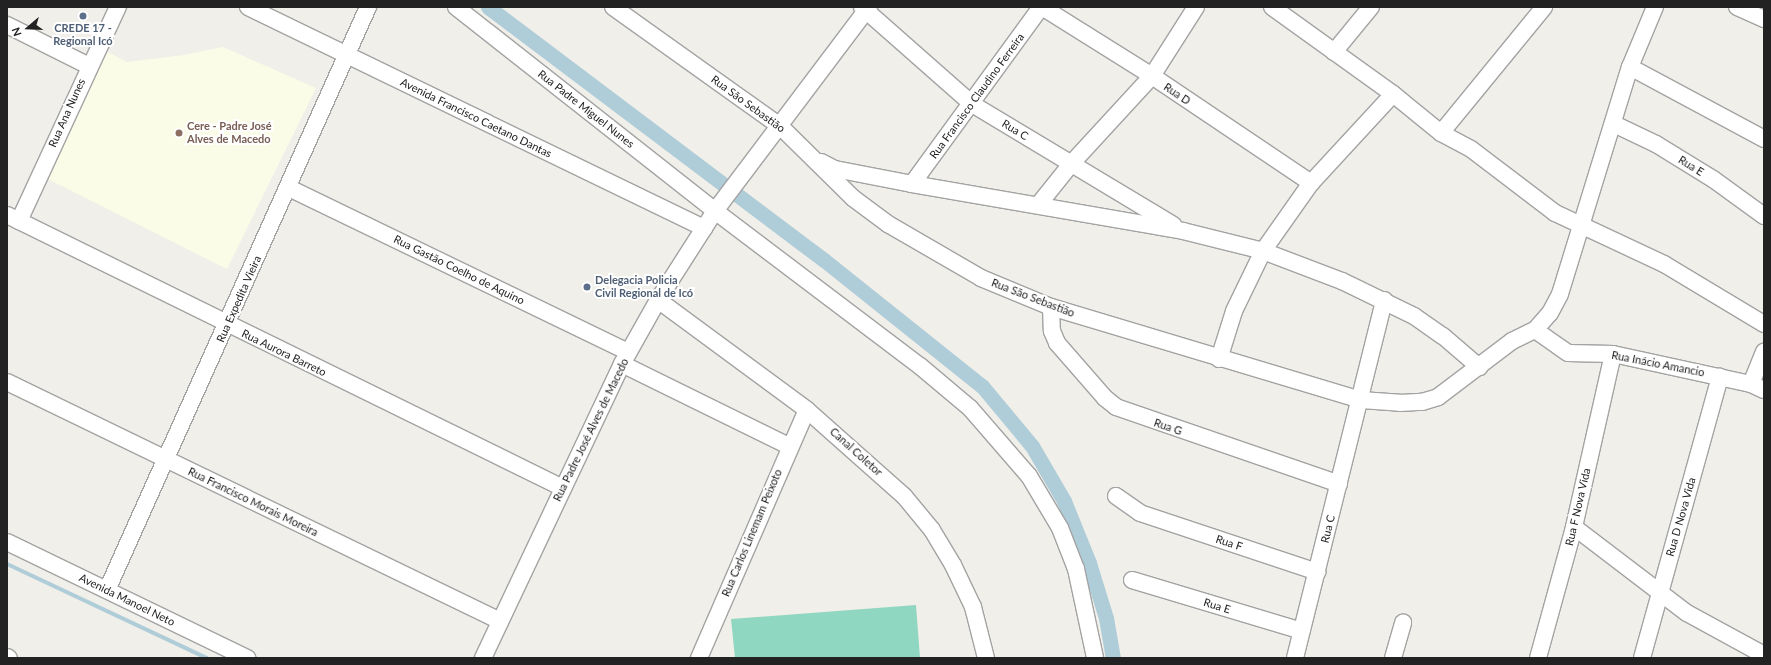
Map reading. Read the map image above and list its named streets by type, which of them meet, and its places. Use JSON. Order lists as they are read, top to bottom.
{
  "streets": {
    "street": [
      "Rua D",
      "Rua Francisco Claudino Ferreira",
      "Rua São Sebastião",
      "Rua Padre Miguel Nunes",
      "Rua Ana Nunes",
      "Avenida Francisco Caetano Dantas",
      "Rua C",
      "Rua E",
      "Rua Gastão Coelho de Aquino",
      "Rua Expedita Vieira",
      "Rua Aurora Barreto",
      "Rua Inácio Amancio",
      "Rua G",
      "Rua Padre José Alves de Macedo",
      "Canal Coletor",
      "Rua Francisco Morais Moreira",
      "Rua F Nova Vida",
      "Rua D Nova Vida",
      "Rua Carlos Linemam Peixoto",
      "Rua F",
      "Avenida Manoel Neto"
    ]
  },
  "crossings": [
    ["Rua D", "Rua Francisco Claudino Ferreira"],
    ["Rua Francisco Claudino Ferreira", "Rua C"],
    ["Rua São Sebastião", "Rua C"],
    ["Rua São Sebastião", "Rua Inácio Amancio"],
    ["Rua São Sebastião", "Rua G"],
    ["Rua São Sebastião", "Rua Padre José Alves de Macedo"],
    ["Rua Padre Miguel Nunes", "Rua Padre José Alves de Macedo"],
    ["Rua Ana Nunes", "Rua Aurora Barreto"],
    ["Avenida Francisco Caetano Dantas", "Rua Expedita Vieira"],
    ["Avenida Francisco Caetano Dantas", "Rua Padre José Alves de Macedo"],
    ["Rua C", "Rua E"],
    ["Rua C", "Rua G"],
    ["Rua C", "Rua Padre José Alves de Macedo"],
    ["Rua C", "Rua F"],
    ["Rua Gastão Coelho de Aquino", "Rua Expedita Vieira"],
    ["Rua Gastão Coelho de Aquino", "Rua Padre José Alves de Macedo"],
    ["Rua Gastão Coelho de Aquino", "Rua Carlos Linemam Peixoto"],
    ["Rua Expedita Vieira", "Rua Aurora Barreto"],
    ["Rua Expedita Vieira", "Rua Francisco Morais Moreira"],
    ["Rua Expedita Vieira", "Avenida Manoel Neto"],
    ["Rua Aurora Barreto", "Rua Padre José Alves de Macedo"],
    ["Rua Inácio Amancio", "Rua F Nova Vida"],
    ["Rua Inácio Amancio", "Rua D Nova Vida"],
    ["Rua Padre José Alves de Macedo", "Canal Coletor"],
    ["Rua Padre José Alves de Macedo", "Rua Francisco Morais Moreira"],
    ["Canal Coletor", "Rua Carlos Linemam Peixoto"]
  ],
  "places": ["CREDE 17 - Regional Icó", "Cere - Padre José Alves de Macedo", "Delegacia Policia Civil Regional de Icó"],
  "north": "left"
}
